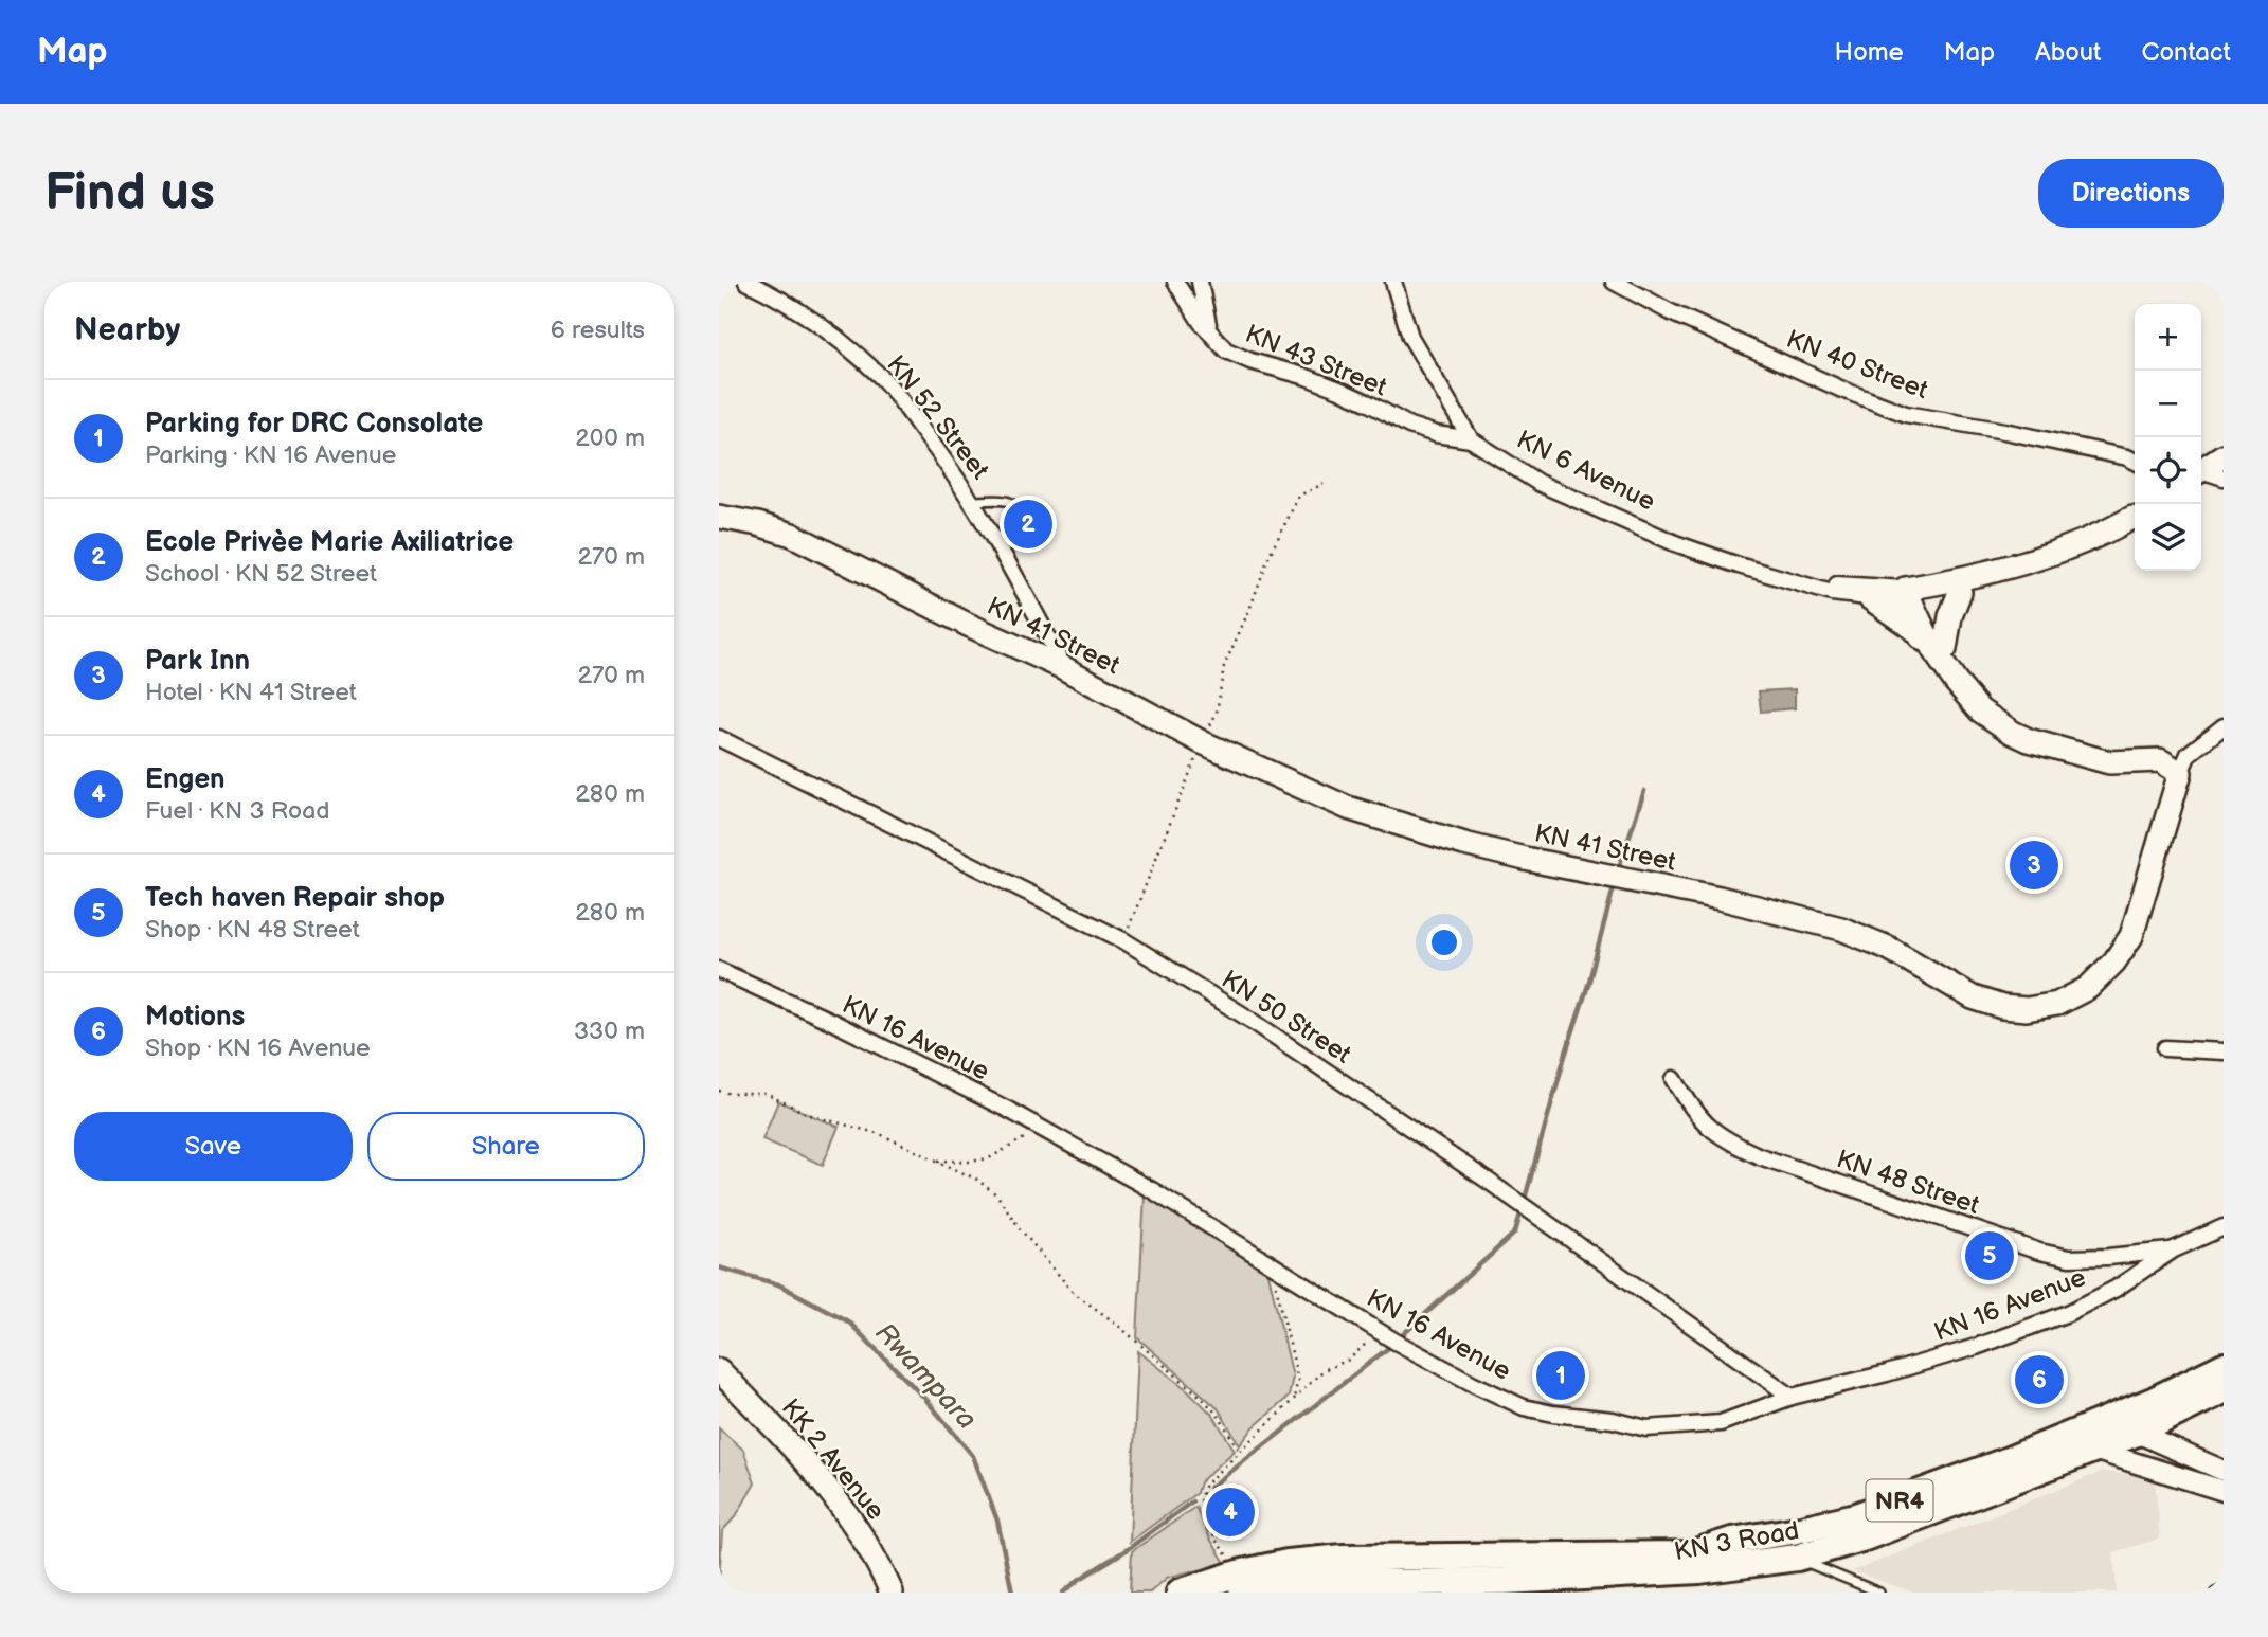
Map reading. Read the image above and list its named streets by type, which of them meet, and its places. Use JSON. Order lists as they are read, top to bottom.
{
  "streets": {
    "highway": ["NR4", "KN 3 Road"],
    "main road": ["KN 6 Avenue", "KN 41 Street", "KK 2 Avenue"],
    "street": [
      "KN 43 Street",
      "KN 40 Street",
      "KN 52 Street",
      "KN 50 Street",
      "KN 16 Avenue",
      "KN 48 Street"
    ]
  },
  "crossings": [
    ["KN 43 Street", "KN 6 Avenue"],
    ["KN 52 Street", "KN 41 Street"],
    ["KN 50 Street", "KN 16 Avenue"],
    ["KN 16 Avenue", "KN 48 Street"]
  ],
  "water": ["Rwampara"],
  "page": {
    "header": "Map",
    "nav": [
      "Home",
      "Map",
      "About",
      "Contact"
    ],
    "buttons": [
      "Directions",
      ["Save", "Share"]
    ],
    "title": "Find us",
    "heading": ["Nearby", "6 results"],
    "map_buttons": ["+", "−"],
    "list": [
      {
        "mark": "1",
        "name": "Parking for DRC Consolate",
        "note": "Parking · KN 16 Avenue",
        "value": "200 m"
      },
      {
        "mark": "2",
        "name": "Ecole Privèe Marie Axiliatrice",
        "note": "School · KN 52 Street",
        "value": "270 m"
      },
      {
        "mark": "3",
        "name": "Park Inn",
        "note": "Hotel · KN 41 Street",
        "value": "270 m"
      },
      {
        "mark": "4",
        "name": "Engen",
        "note": "Fuel · KN 3 Road",
        "value": "280 m"
      },
      {
        "mark": "5",
        "name": "Tech haven Repair shop",
        "note": "Shop · KN 48 Street",
        "value": "280 m"
      },
      {
        "mark": "6",
        "name": "Motions",
        "note": "Shop · KN 16 Avenue",
        "value": "330 m"
      }
    ],
    "pins": [
      "2",
      "3",
      "5",
      "1",
      "6",
      "4"
    ]
  }
}
